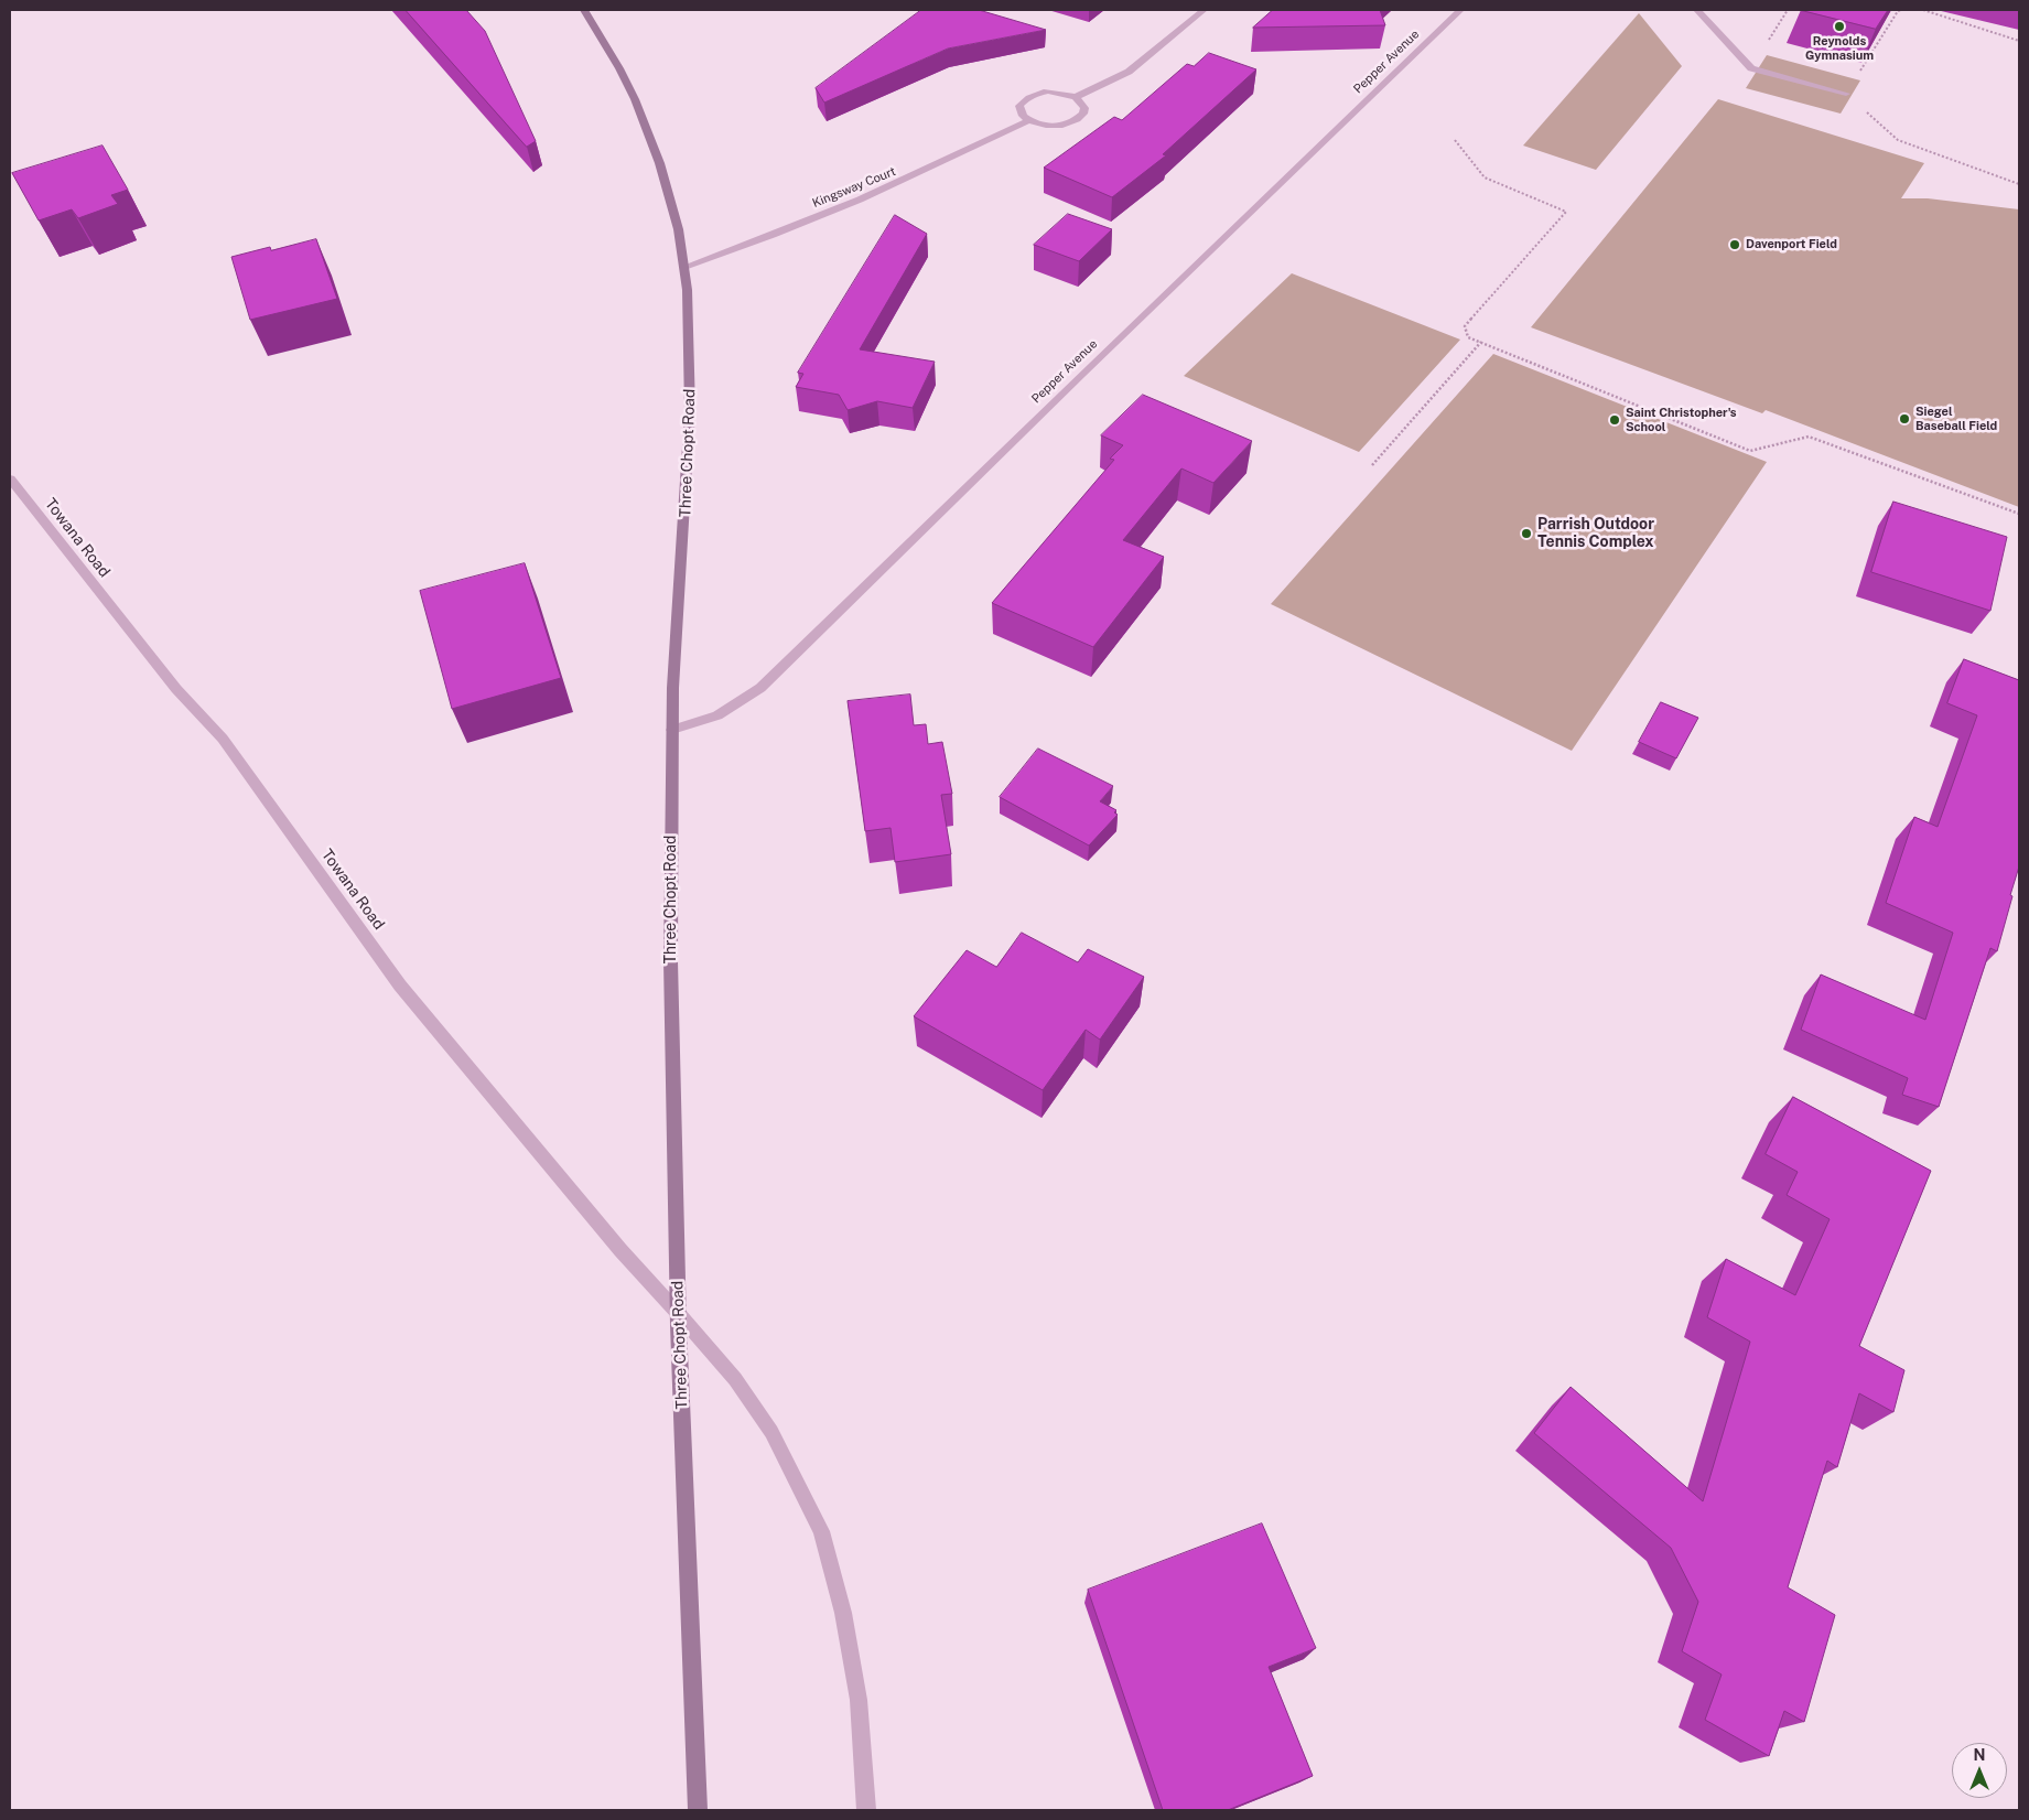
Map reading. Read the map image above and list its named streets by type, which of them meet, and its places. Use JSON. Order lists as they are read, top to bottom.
{
  "streets": {
    "main road": ["Three Chopt Road"],
    "street": ["Pepper Avenue", "Kingsway Court", "Towana Road"]
  },
  "crossings": [
    ["Pepper Avenue", "Three Chopt Road"],
    ["Kingsway Court", "Three Chopt Road"],
    ["Three Chopt Road", "Towana Road"]
  ],
  "places": [
    "Reynolds Gymnasium",
    "Davenport Field",
    "Siegel Baseball Field",
    "Saint Christopher's School",
    "Parrish Outdoor Tennis Complex"
  ],
  "north": "top"
}
